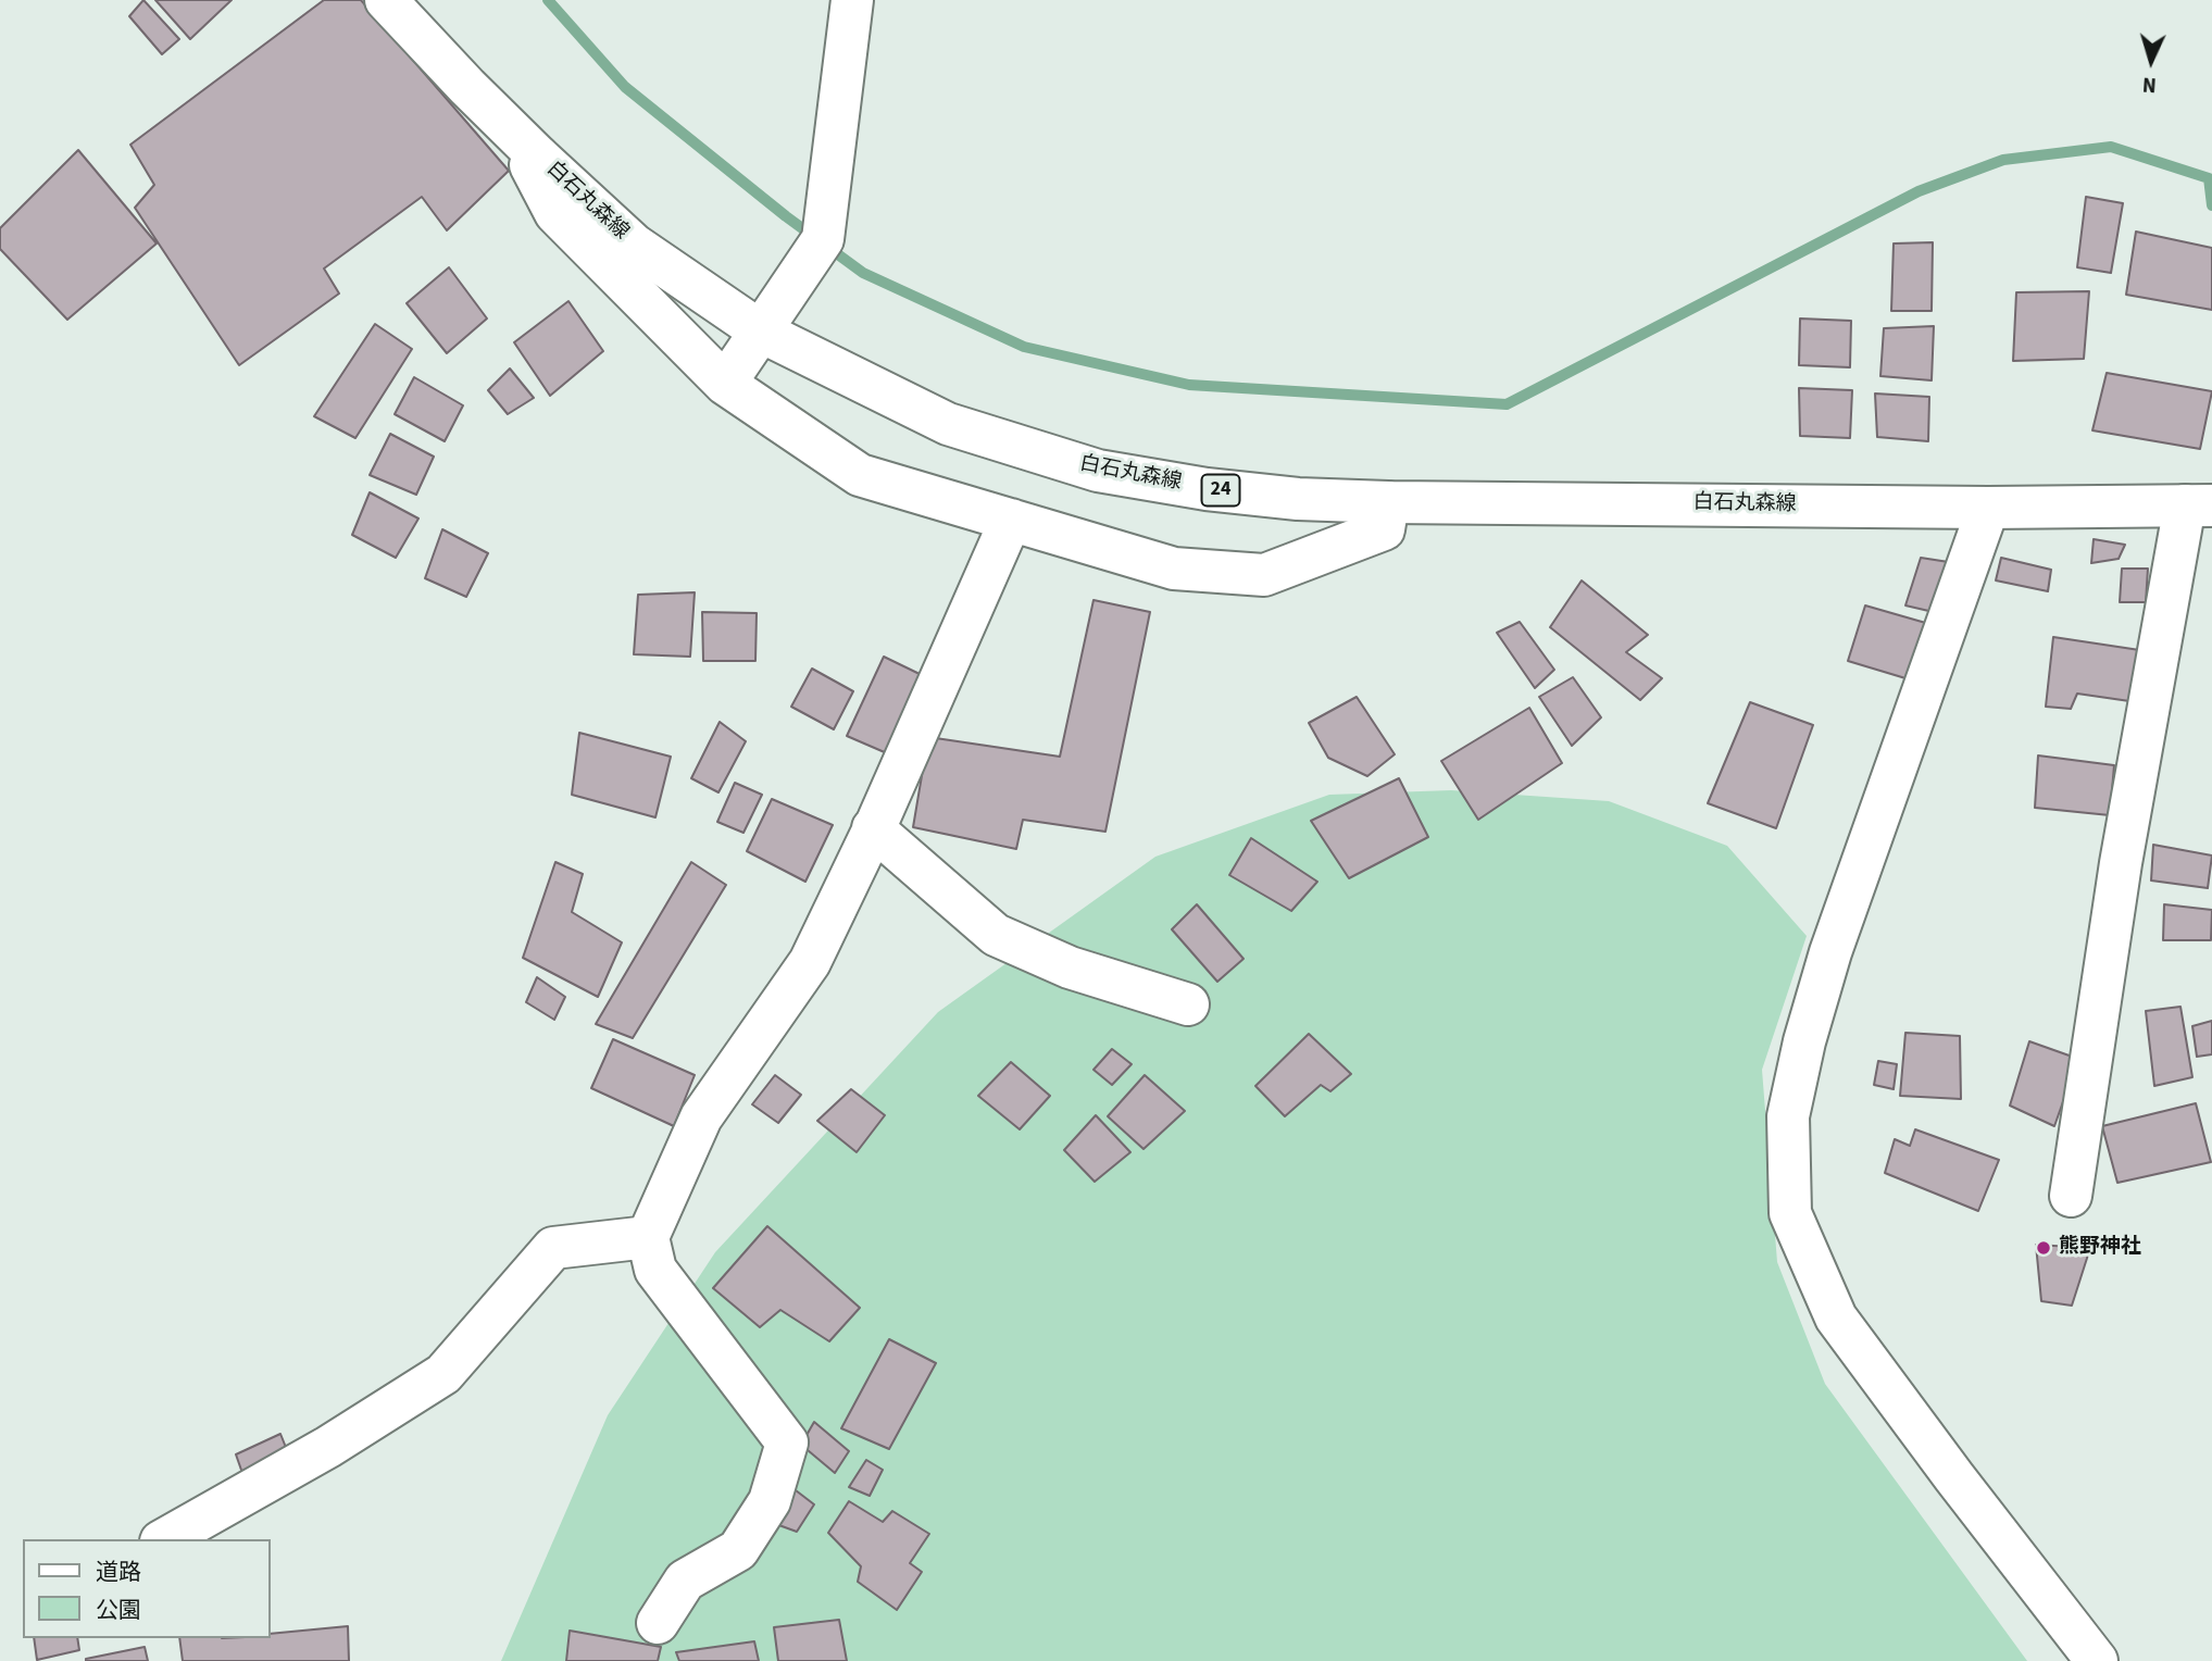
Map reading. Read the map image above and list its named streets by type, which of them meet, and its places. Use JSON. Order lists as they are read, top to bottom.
{
  "streets": {
    "street": ["白石丸森線", "24"]
  },
  "places": ["熊野神社"],
  "legend": ["道路", "公園"],
  "north": "bottom"
}
